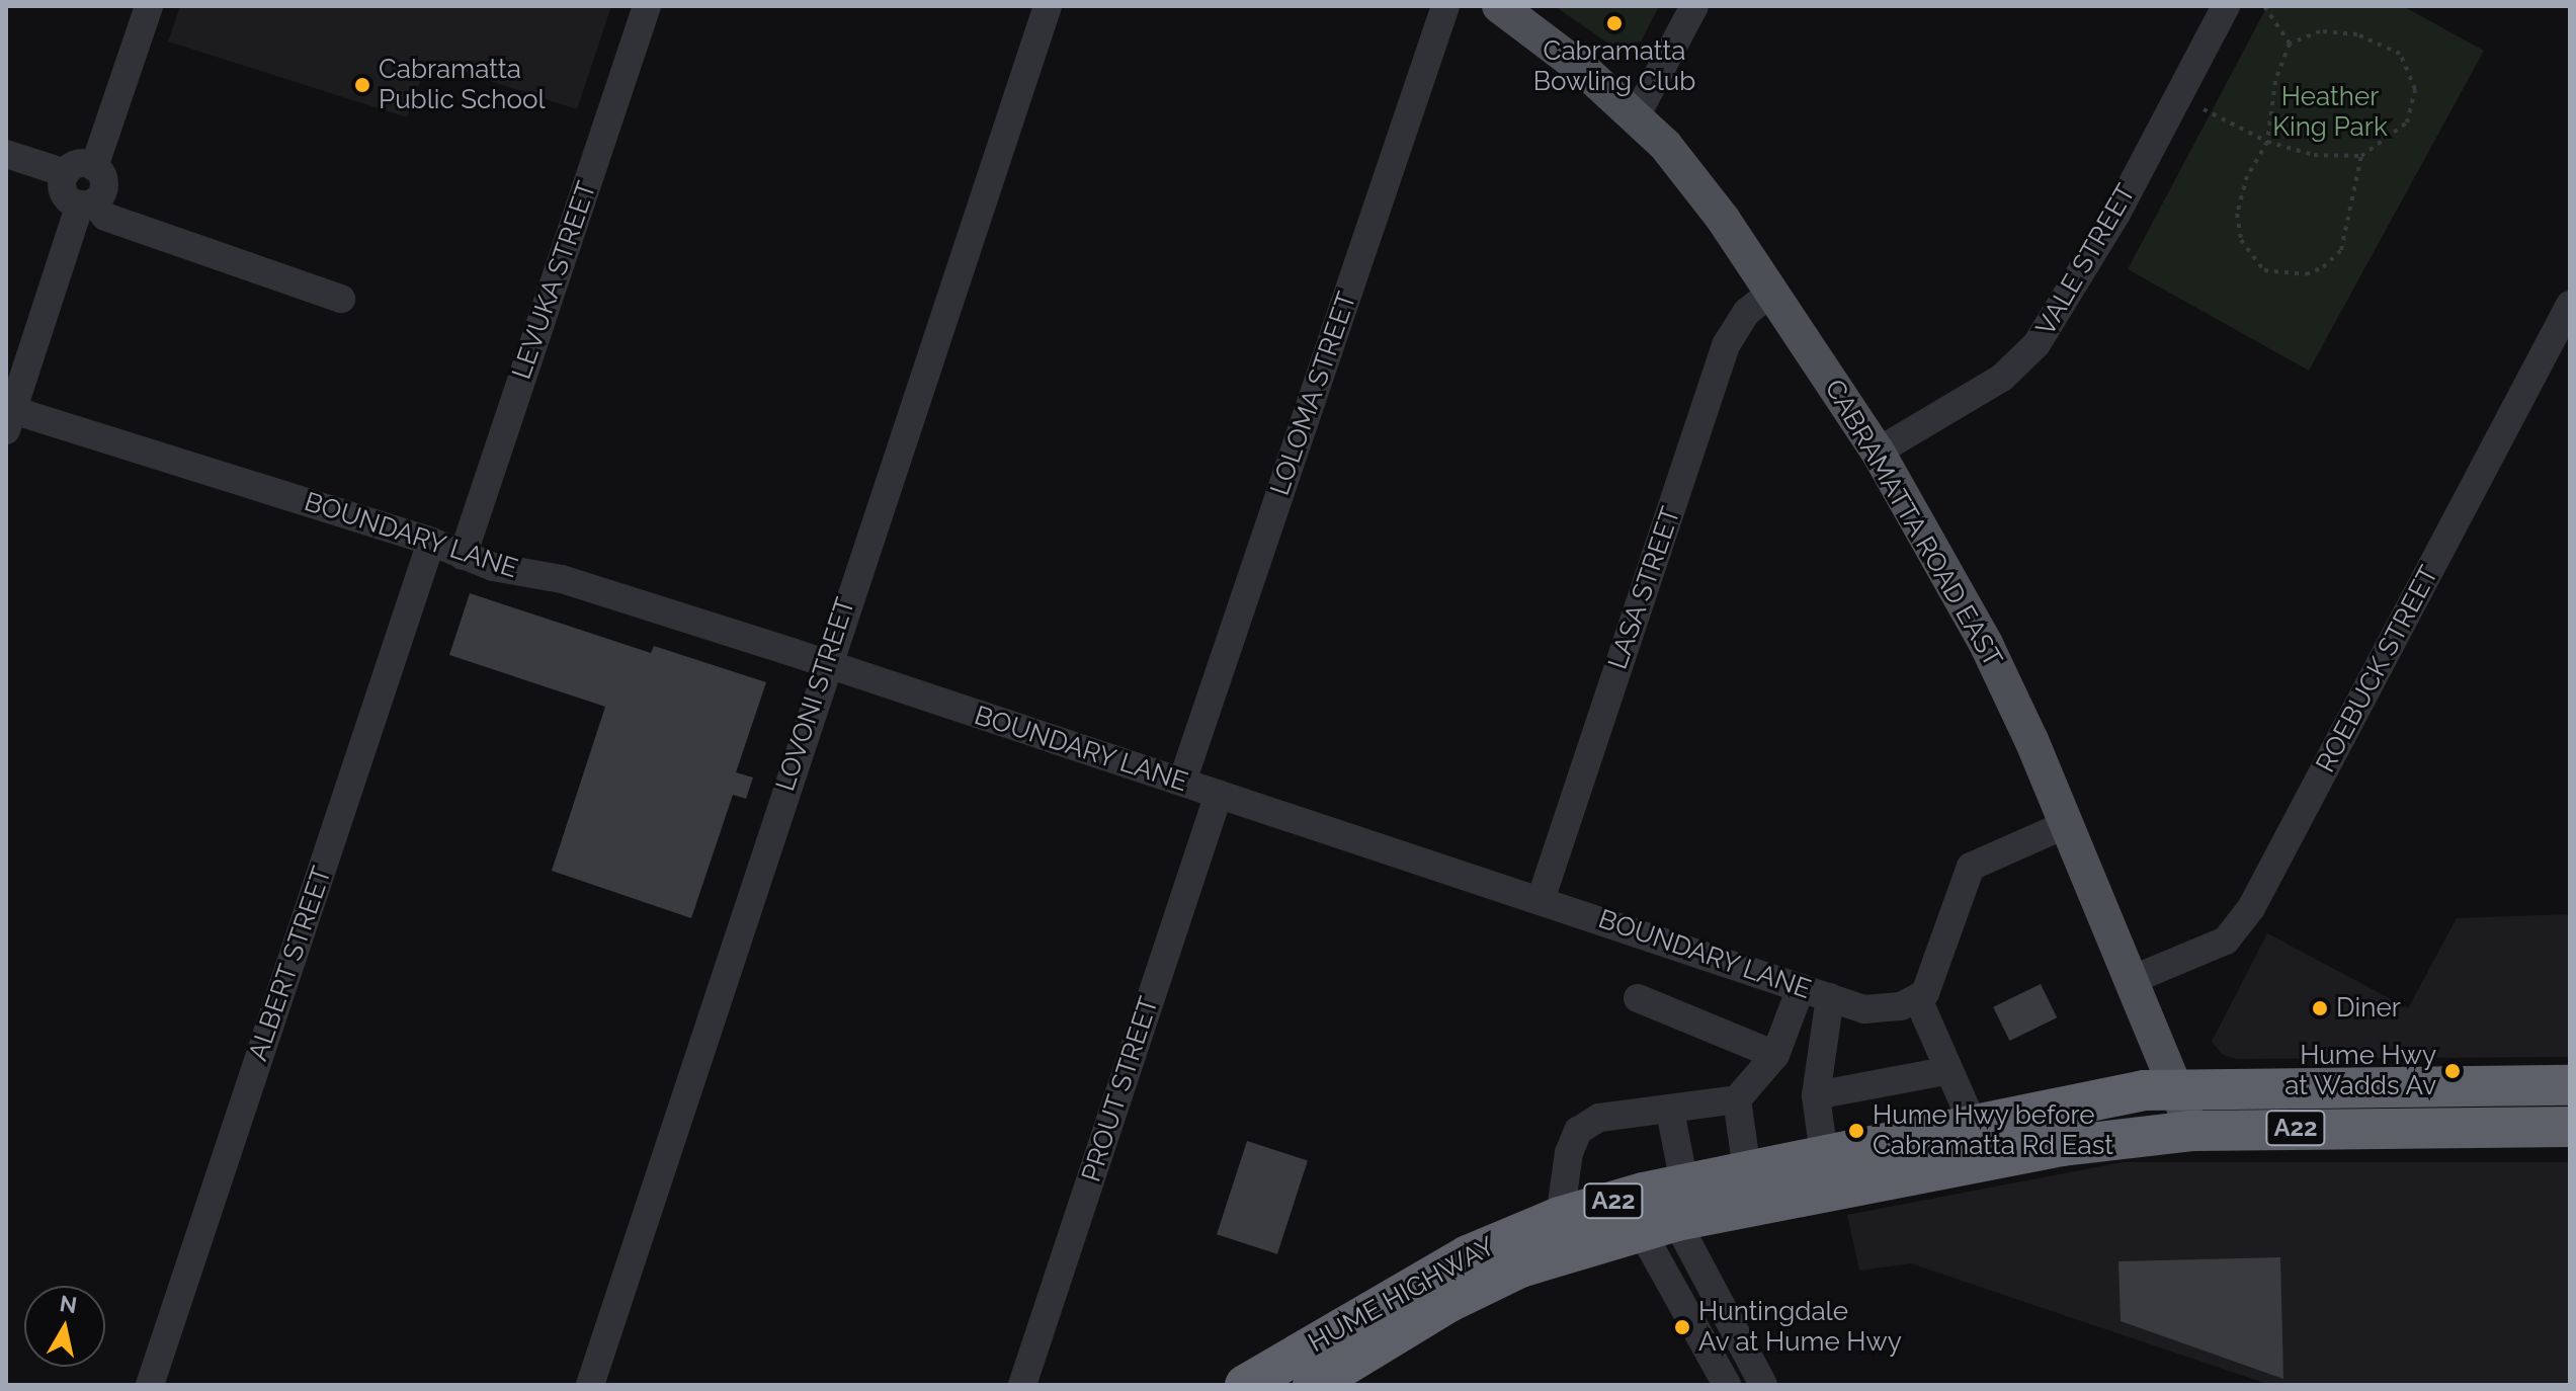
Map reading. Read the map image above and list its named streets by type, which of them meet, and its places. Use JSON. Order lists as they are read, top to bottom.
{
  "streets": {
    "highway": ["A22", "HUME HIGHWAY"],
    "main road": ["CABRAMATTA ROAD EAST"],
    "street": [
      "VALE STREET",
      "LEVUKA STREET",
      "LOLOMA STREET",
      "BOUNDARY LANE",
      "LASA STREET",
      "ROEBUCK STREET",
      "LOVONI STREET",
      "ALBERT STREET",
      "PROUT STREET"
    ]
  },
  "crossings": [
    ["VALE STREET", "CABRAMATTA ROAD EAST"],
    ["LEVUKA STREET", "BOUNDARY LANE"],
    ["LOLOMA STREET", "BOUNDARY LANE"],
    ["CABRAMATTA ROAD EAST", "LASA STREET"],
    ["CABRAMATTA ROAD EAST", "ROEBUCK STREET"],
    ["CABRAMATTA ROAD EAST", "HUME HIGHWAY"],
    ["BOUNDARY LANE", "LASA STREET"],
    ["BOUNDARY LANE", "LOVONI STREET"],
    ["BOUNDARY LANE", "ALBERT STREET"],
    ["BOUNDARY LANE", "PROUT STREET"]
  ],
  "parks": ["Heather King Park"],
  "places": [
    "Cabramatta Bowling Club",
    "Cabramatta Public School",
    "Diner",
    "Hume Hwy at Wadds Av",
    "Hume Hwy before Cabramatta Rd East",
    "Huntingdale Av at Hume Hwy"
  ],
  "north": "top"
}
